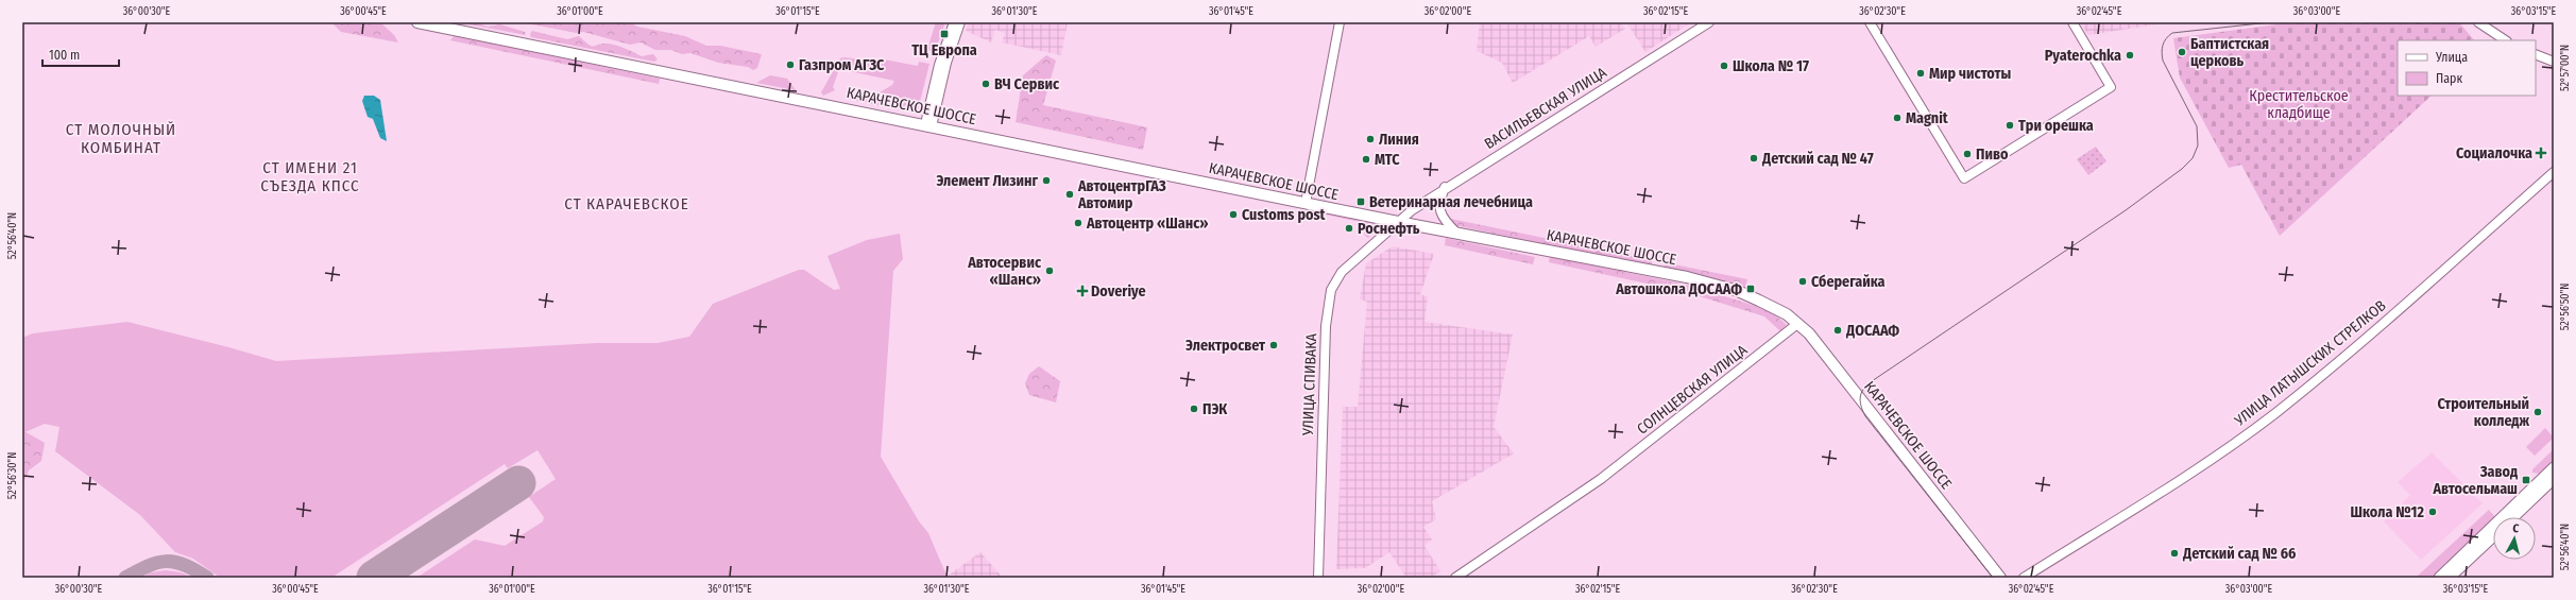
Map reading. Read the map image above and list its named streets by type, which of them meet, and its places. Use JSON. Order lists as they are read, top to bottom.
{
  "streets": {
    "highway": ["КАРАЧЕВСКОЕ ШОССЕ"],
    "street": [
      "ВАСИЛЬЕВСКАЯ УЛИЦА",
      "УЛИЦА ЛАТЫШСКИХ СТРЕЛКОВ",
      "УЛИЦА СПИВАКА",
      "СОЛНЦЕВСКАЯ УЛИЦА"
    ]
  },
  "crossings": [
    ["КАРАЧЕВСКОЕ ШОССЕ", "ВАСИЛЬЕВСКАЯ УЛИЦА"],
    ["КАРАЧЕВСКОЕ ШОССЕ", "УЛИЦА СПИВАКА"],
    ["КАРАЧЕВСКОЕ ШОССЕ", "СОЛНЦЕВСКАЯ УЛИЦА"],
    ["ВАСИЛЬЕВСКАЯ УЛИЦА", "УЛИЦА СПИВАКА"]
  ],
  "districts": ["СТ МОЛОЧНЫЙ КОМБИНАТ", "СТ ИМЕНИ 21 СЪЕЗДА КПСС", "СТ КАРАЧЕВСКОЕ"],
  "parks": ["Крестительское кладбище"],
  "places": {
    "transit": [
      "ТЦ Европа",
      "Ветеринарная лечебница",
      "Автошкола ДОСААФ",
      "Завод Автосельмаш"
    ],
    "other": [
      "Баптистская церковь",
      "Pyaterochka",
      "Газпром АГЗС",
      "Школа № 17",
      "Мир чистоты",
      "ВЧ Сервис",
      "Magnit",
      "Три орешка",
      "Линия",
      "Пиво",
      "Детский сад № 47",
      "МТС",
      "Элемент Лизинг",
      "АвтоцентрГАЗ Автомир",
      "Customs post",
      "Автоцентр «Шанс»",
      "Роснефть",
      "Автосервис «Шанс»",
      "Сберегайка",
      "ДОСААФ",
      "Электросвет",
      "ПЭК",
      "Строительный колледж",
      "Школа №12",
      "Детский сад № 66"
    ],
    "health": ["Социалочка", "Doveriye"]
  },
  "legend": ["Улица", "Парк"],
  "scale_bar": "100 m",
  "north": "top",
  "coordinates": [
    "36°00'30\"E",
    "36°00'45\"E",
    "36°01'00\"E",
    "36°01'15\"E",
    "36°01'30\"E",
    "36°01'45\"E",
    "36°02'00\"E",
    "36°02'15\"E",
    "36°02'30\"E",
    "36°02'45\"E",
    "36°03'00\"E",
    "36°03'15\"E",
    "52°57'00\"N",
    "52°56'40\"N",
    "52°56'50\"N",
    "52°56'30\"N"
  ]
}
